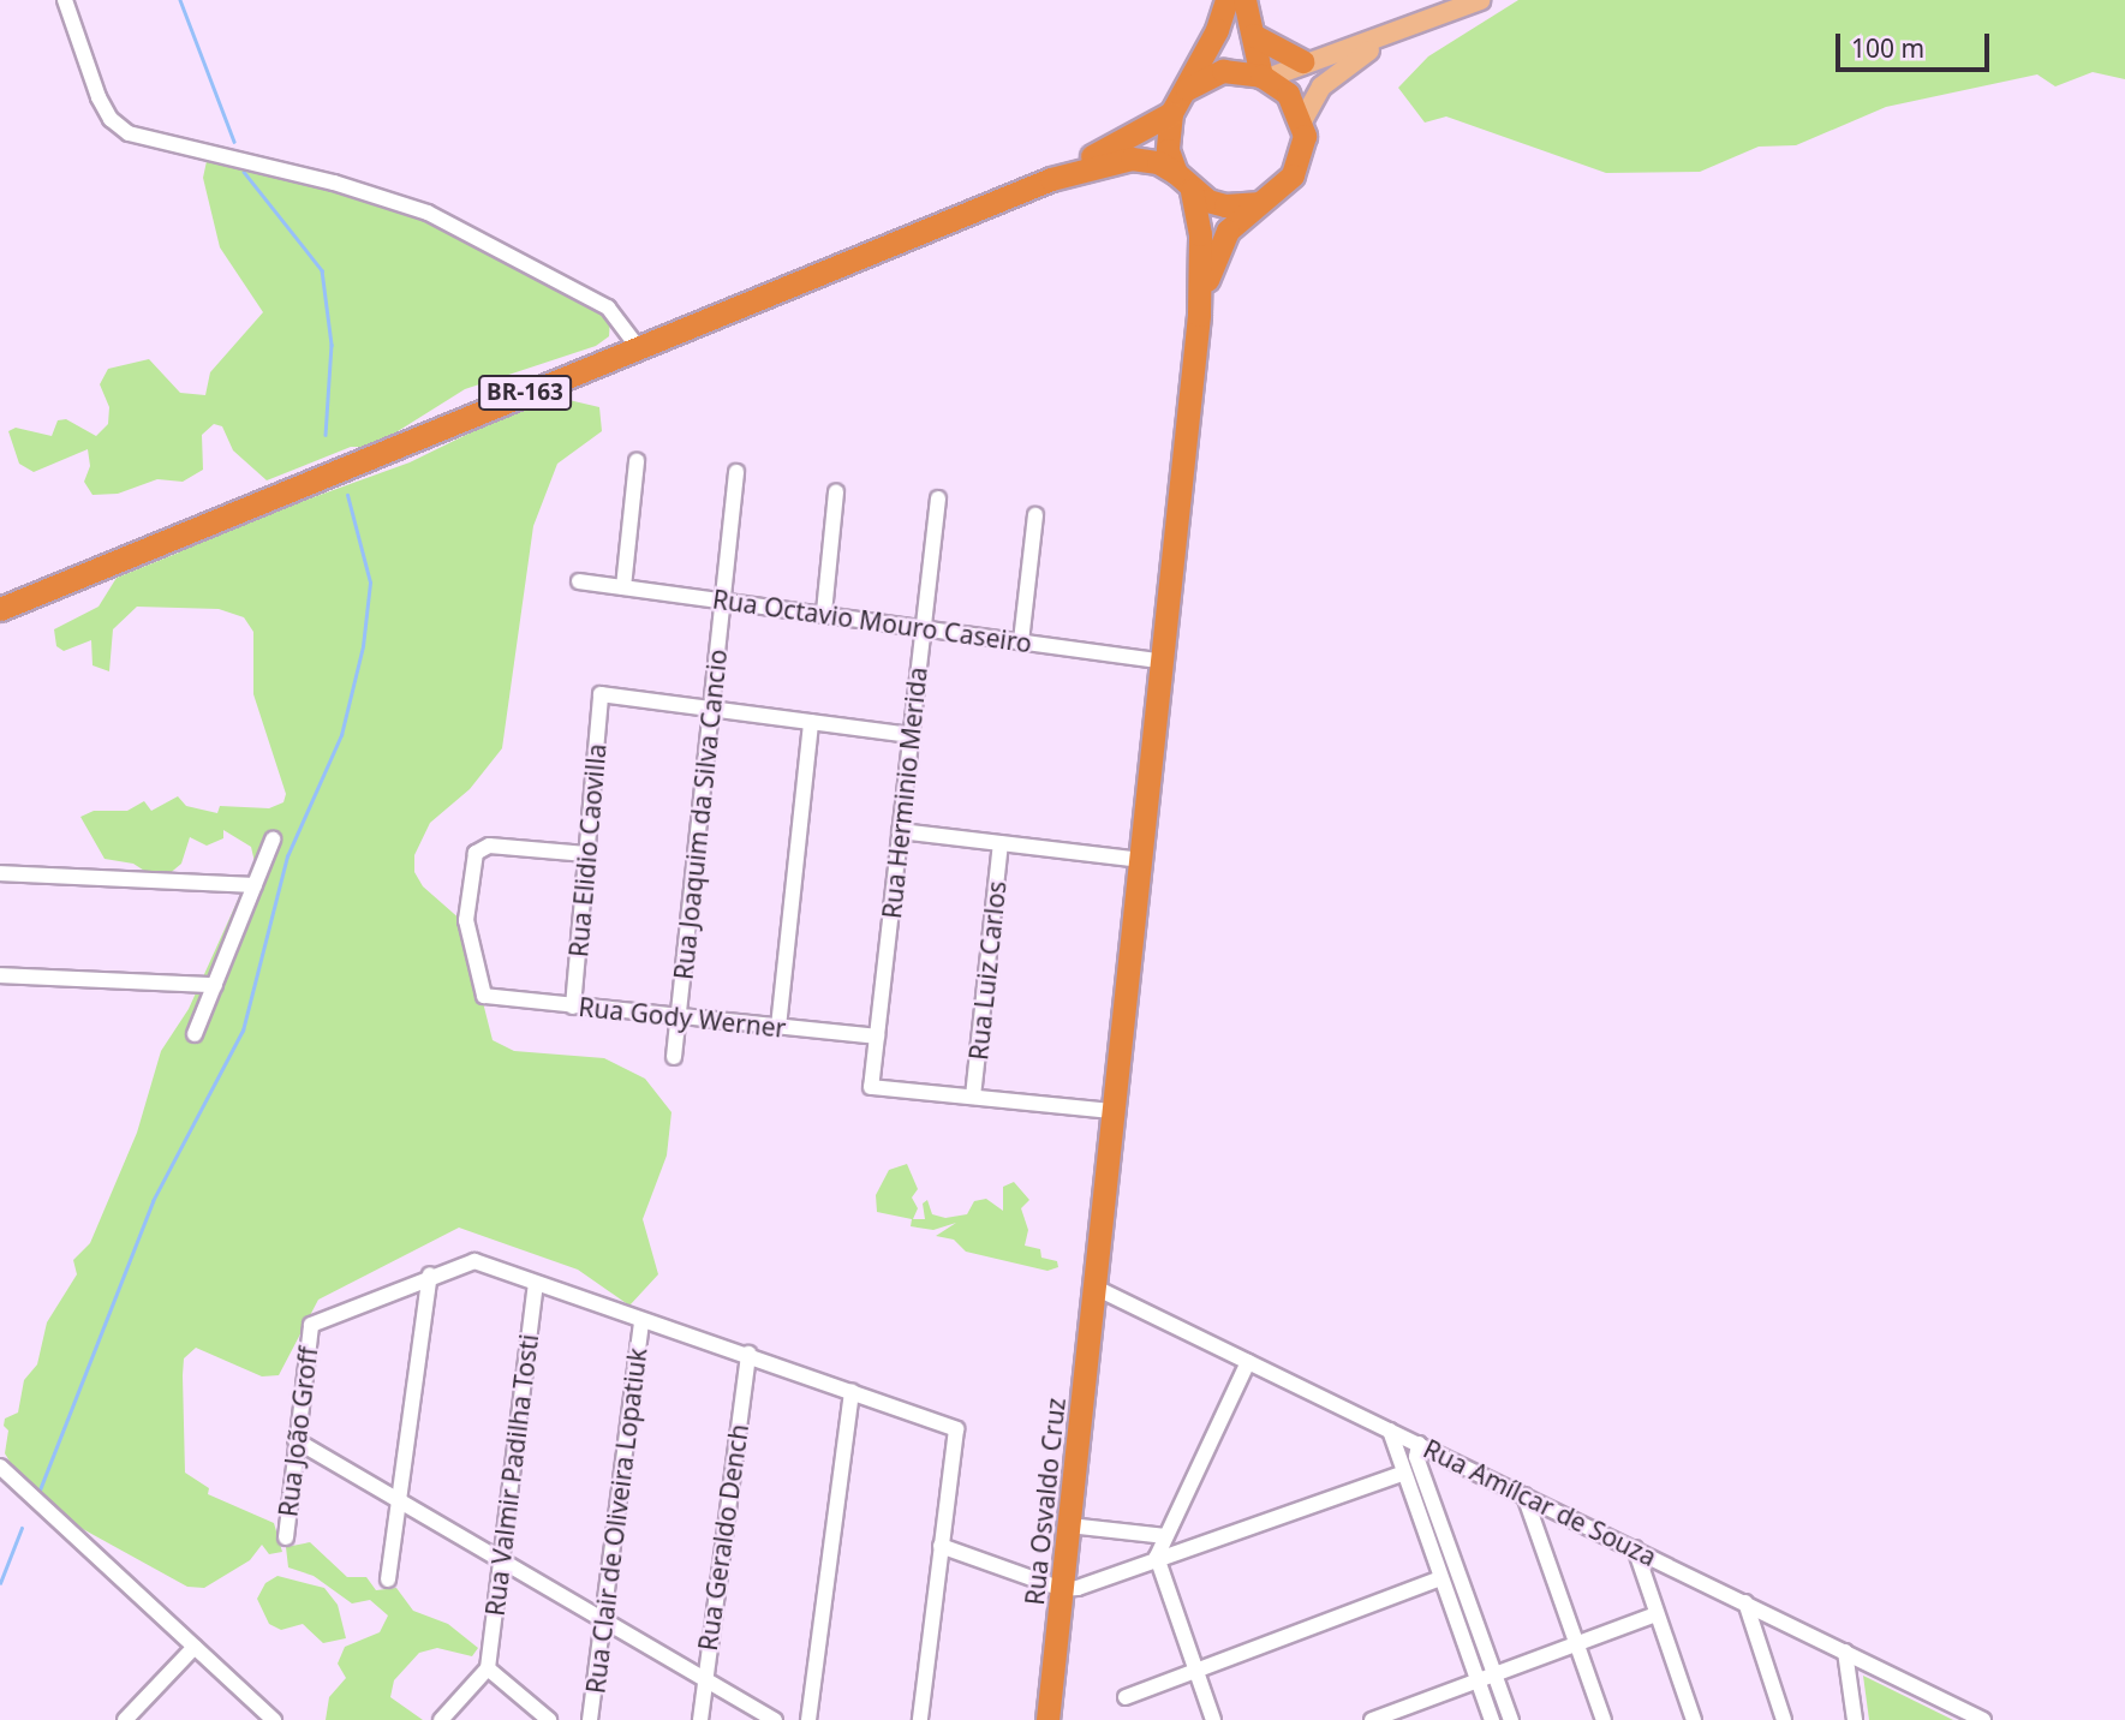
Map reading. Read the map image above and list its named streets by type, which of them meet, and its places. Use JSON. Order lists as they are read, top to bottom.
{
  "streets": {
    "highway": ["BR-163", "Rua Osvaldo Cruz"],
    "street": [
      "Rua Octavio Mouro Caseiro",
      "Rua Herminio Merida",
      "Rua Joaquim da Silva Cancio",
      "Rua Elidio Caovilla",
      "Rua Luiz Carlos",
      "Rua Gody Werner",
      "Rua João Groff",
      "Rua Valmir Padilha Tosti",
      "Rua Amílcar de Souza",
      "Rua Clair de Oliveira Lopatiuk",
      "Rua Geraldo Dench"
    ]
  },
  "crossings": [
    ["Rua Octavio Mouro Caseiro", "Rua Herminio Merida"],
    ["Rua Octavio Mouro Caseiro", "Rua Joaquim da Silva Cancio"],
    ["Rua Octavio Mouro Caseiro", "Rua Osvaldo Cruz"],
    ["Rua Herminio Merida", "Rua Luiz Carlos"],
    ["Rua Herminio Merida", "Rua Gody Werner"],
    ["Rua Joaquim da Silva Cancio", "Rua Elidio Caovilla"],
    ["Rua Joaquim da Silva Cancio", "Rua Gody Werner"],
    ["Rua Elidio Caovilla", "Rua Gody Werner"],
    ["Rua Osvaldo Cruz", "Rua Amílcar de Souza"]
  ],
  "scale_bar": "100 m"
}
